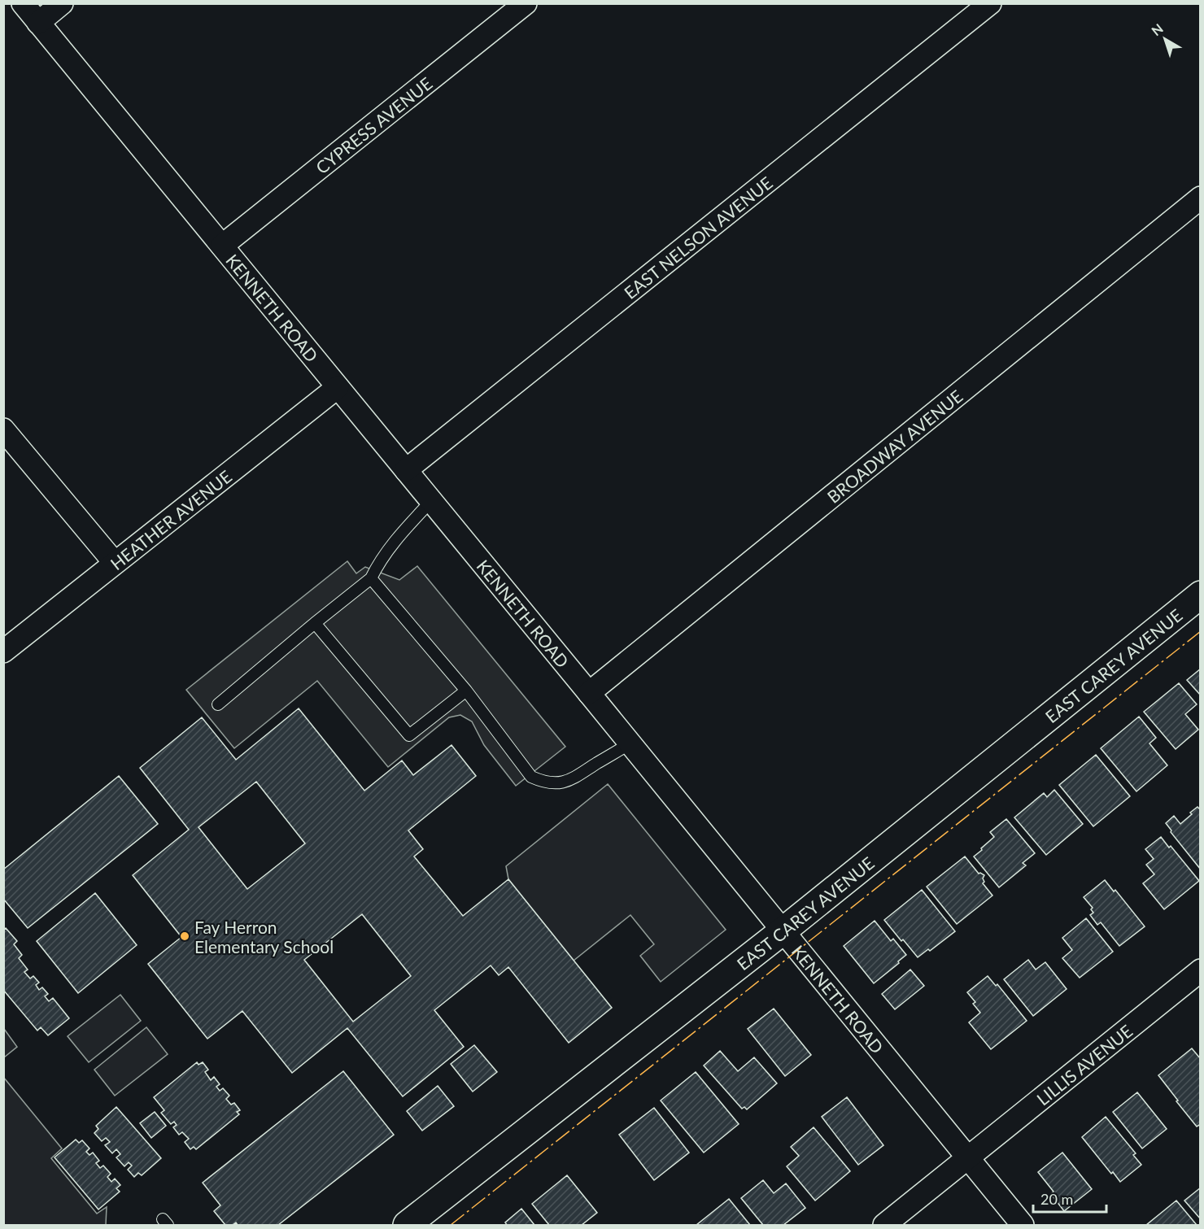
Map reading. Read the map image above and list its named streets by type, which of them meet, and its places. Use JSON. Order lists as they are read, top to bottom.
{
  "streets": {
    "main road": ["EAST CAREY AVENUE"],
    "street": [
      "CYPRESS AVENUE",
      "EAST NELSON AVENUE",
      "KENNETH ROAD",
      "BROADWAY AVENUE",
      "HEATHER AVENUE",
      "LILLIS AVENUE"
    ]
  },
  "crossings": [
    ["CYPRESS AVENUE", "KENNETH ROAD"],
    ["EAST NELSON AVENUE", "KENNETH ROAD"],
    ["KENNETH ROAD", "BROADWAY AVENUE"],
    ["KENNETH ROAD", "HEATHER AVENUE"],
    ["KENNETH ROAD", "EAST CAREY AVENUE"],
    ["KENNETH ROAD", "LILLIS AVENUE"]
  ],
  "places": ["Fay Herron Elementary School"],
  "scale_bar": "20 m",
  "north": "top left"
}
